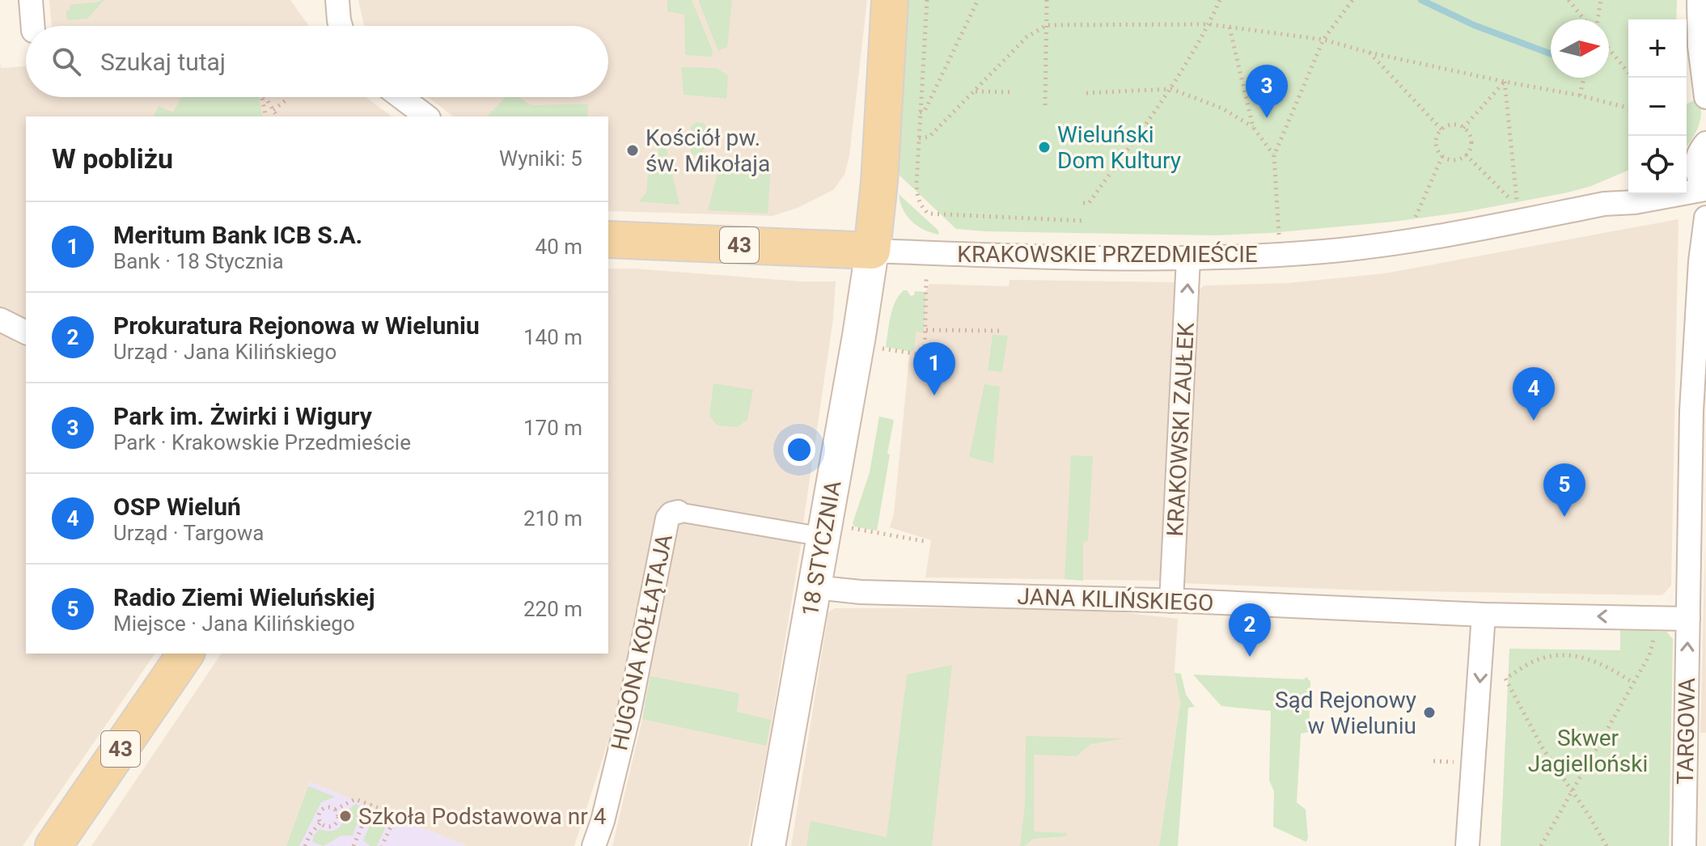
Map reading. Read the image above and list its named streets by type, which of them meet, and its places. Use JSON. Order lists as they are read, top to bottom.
{
  "streets": {
    "main road": ["43", "KRAKOWSKIE PRZEDMIEŚCIE", "18 STYCZNIA"],
    "street": [
      "KRAKOWSKI ZAUŁEK",
      "JANA KILIŃSKIEGO",
      "HUGONA KOŁŁĄTAJA",
      "TARGOWA"
    ]
  },
  "crossings": [
    ["KRAKOWSKIE PRZEDMIEŚCIE", "KRAKOWSKI ZAUŁEK"],
    ["KRAKOWSKIE PRZEDMIEŚCIE", "18 STYCZNIA"],
    ["KRAKOWSKI ZAUŁEK", "JANA KILIŃSKIEGO"],
    ["18 STYCZNIA", "JANA KILIŃSKIEGO"],
    ["18 STYCZNIA", "HUGONA KOŁŁĄTAJA"],
    ["JANA KILIŃSKIEGO", "TARGOWA"]
  ],
  "one_way": ["KRAKOWSKI ZAUŁEK"],
  "parks": ["Skwer Jagielloński"],
  "places": [
    "Wieluński Dom Kultury",
    "Kościół pw. św. Mikołaja",
    "Sąd Rejonowy w Wieluniu",
    "Szkoła Podstawowa nr 4"
  ],
  "north": "right",
  "page": {
    "map_buttons": ["+", "−"],
    "search": "Szukaj tutaj",
    "pins": [
      "3",
      "1",
      "4",
      "5",
      "2"
    ],
    "heading": ["W pobliżu", "Wyniki: 5"],
    "list": [
      {
        "mark": "1",
        "name": "Meritum Bank ICB S.A.",
        "note": "Bank · 18 Stycznia",
        "value": "40 m"
      },
      {
        "mark": "2",
        "name": "Prokuratura Rejonowa w Wieluniu",
        "note": "Urząd · Jana Kilińskiego",
        "value": "140 m"
      },
      {
        "mark": "3",
        "name": "Park im. Żwirki i Wigury",
        "note": "Park · Krakowskie Przedmieście",
        "value": "170 m"
      },
      {
        "mark": "4",
        "name": "OSP Wieluń",
        "note": "Urząd · Targowa",
        "value": "210 m"
      },
      {
        "mark": "5",
        "name": "Radio Ziemi Wieluńskiej",
        "note": "Miejsce · Jana Kilińskiego",
        "value": "220 m"
      }
    ]
  }
}
